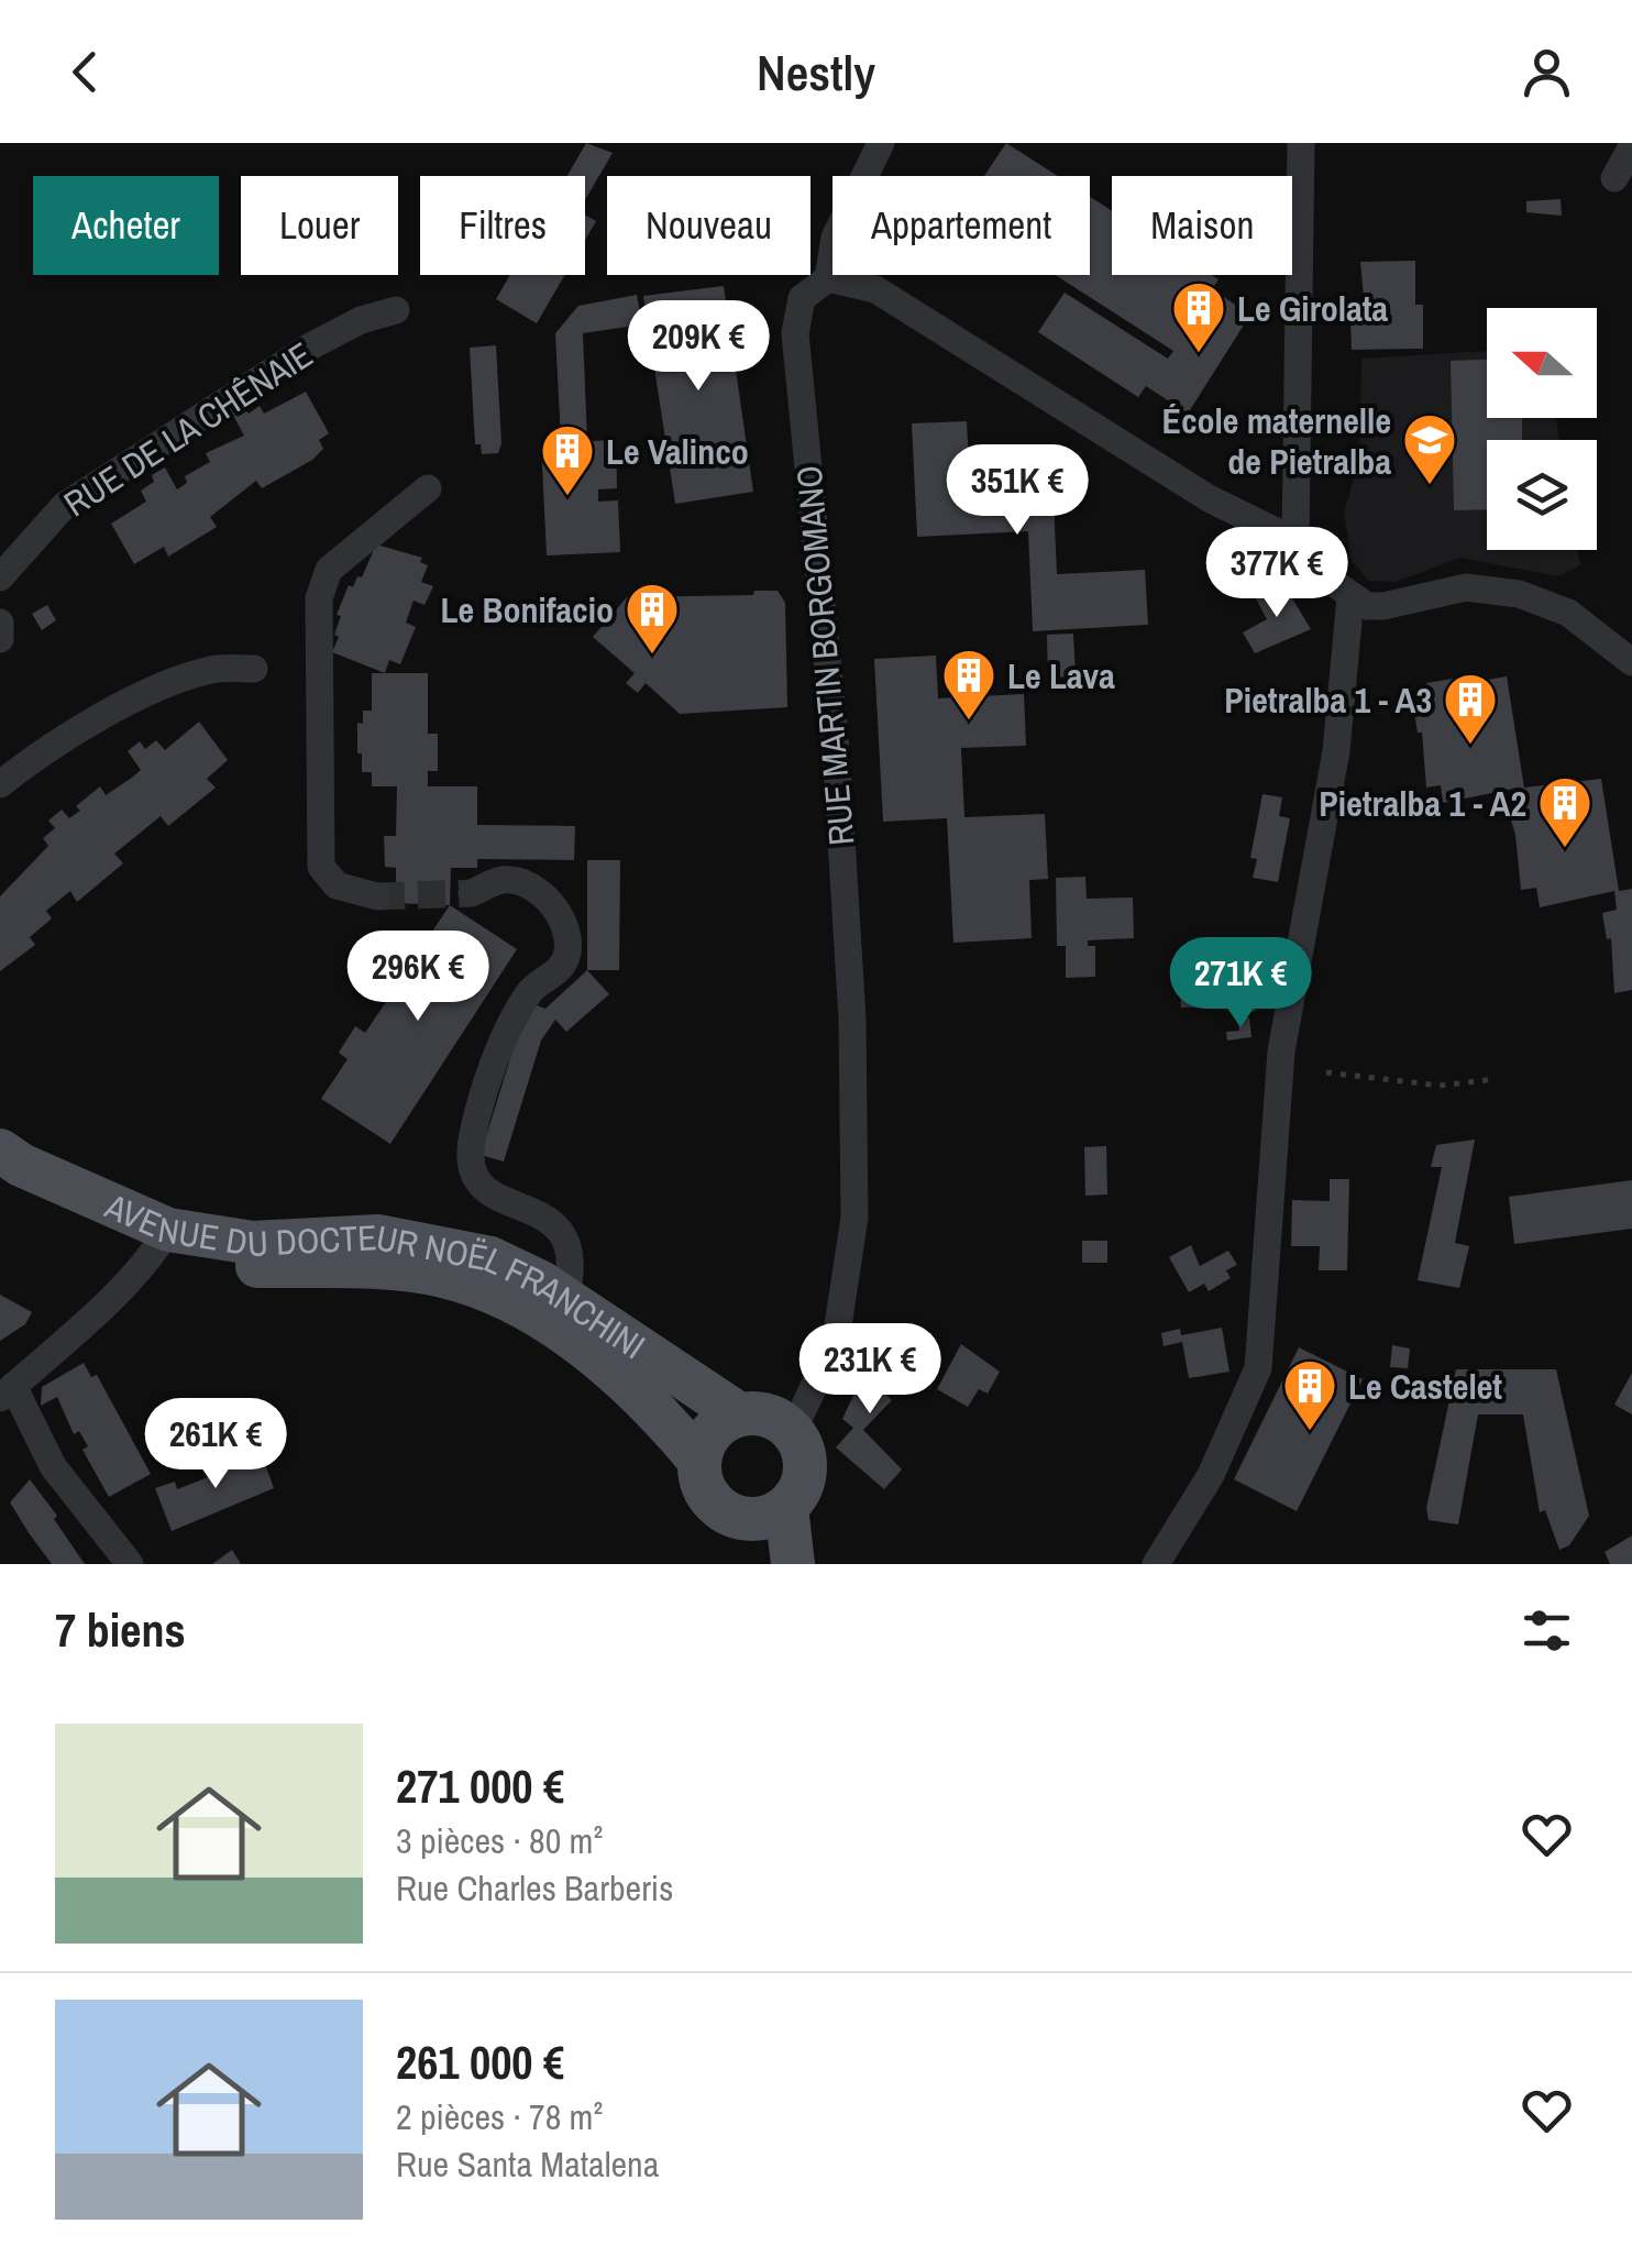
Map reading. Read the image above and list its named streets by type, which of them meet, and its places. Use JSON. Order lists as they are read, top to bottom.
{
  "streets": {
    "main road": ["AVENUE DU DOCTEUR NOËL FRANCHINI"],
    "street": ["RUE DE LA CHÊNAIE", "RUE MARTIN BORGOMANO"]
  },
  "crossings": [
    ["RUE MARTIN BORGOMANO", "AVENUE DU DOCTEUR NOËL FRANCHINI"]
  ],
  "places": {
    "building": [
      "Le Girolata",
      "Le Valinco",
      "Le Bonifacio",
      "Le Lava",
      "Pietralba 1 - A3",
      "Pietralba 1 - A2",
      "Le Castelet"
    ],
    "school or university": ["École maternelle de Pietralba"]
  },
  "north": "left",
  "page": {
    "header": "Nestly",
    "chip": [
      "Acheter",
      "Louer",
      "Filtres",
      "Nouveau",
      "Appartement",
      "Maison"
    ],
    "price": [
      "209K €",
      "351K €",
      "377K €",
      "296K €",
      "271K €",
      "231K €",
      "261K €"
    ],
    "heading": "7 biens",
    "list": [
      {
        "name": "271 000 €",
        "note": "3 pièces · 80 m² · Rue Charles Barberis"
      },
      {
        "name": "261 000 €",
        "note": "2 pièces · 78 m² · Rue Santa Matalena"
      }
    ]
  }
}
